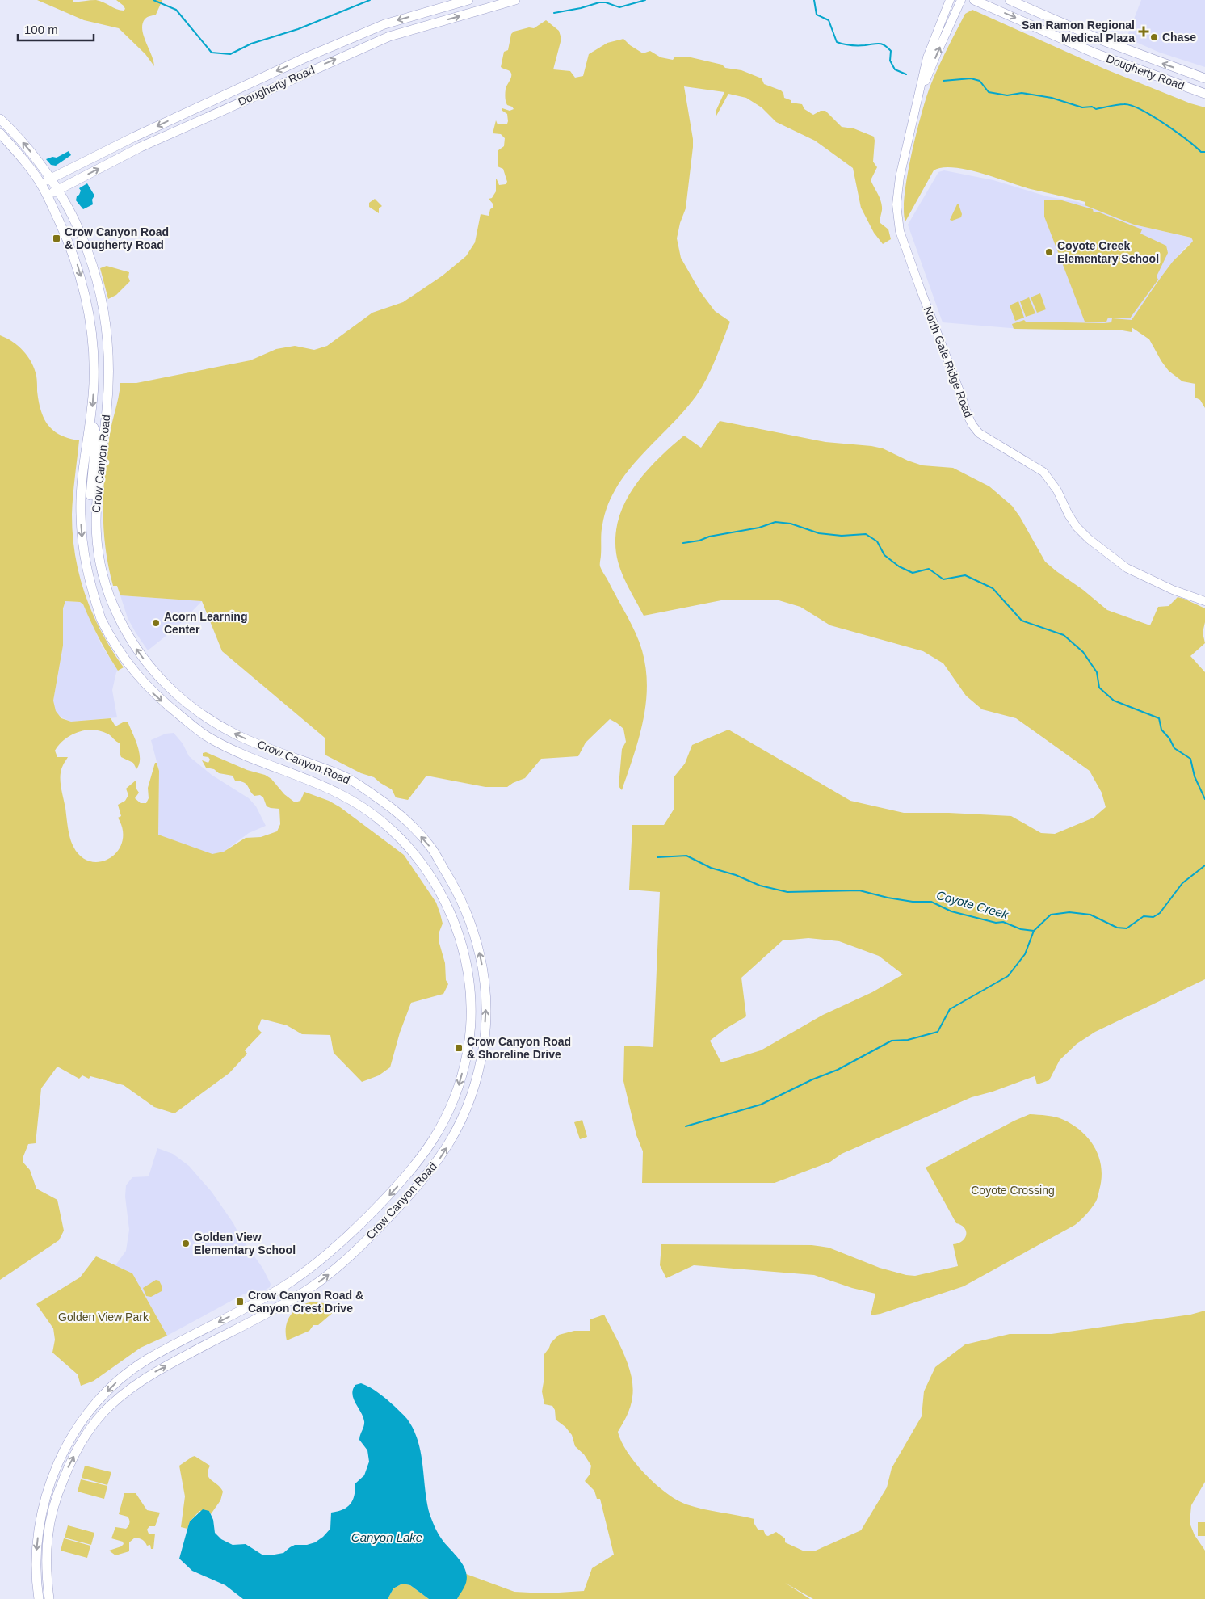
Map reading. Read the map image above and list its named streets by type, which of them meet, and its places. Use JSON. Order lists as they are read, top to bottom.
{
  "streets": {
    "main road": ["Dougherty Road", "Crow Canyon Road"],
    "street": ["North Gale Ridge Road"]
  },
  "crossings": [
    ["Dougherty Road", "Crow Canyon Road"]
  ],
  "water": ["Coyote Creek", "Canyon Lake"],
  "parks": ["Coyote Crossing", "Golden View Park"],
  "places": {
    "health": ["San Ramon Regional Medical Plaza"],
    "other": [
      "Chase",
      "Coyote Creek Elementary School",
      "Acorn Learning Center",
      "Golden View Elementary School"
    ],
    "transit": ["Crow Canyon Road & Dougherty Road", "Crow Canyon Road & Shoreline Drive", "Crow Canyon Road & Canyon Crest Drive"]
  },
  "scale_bar": "100 m"
}
